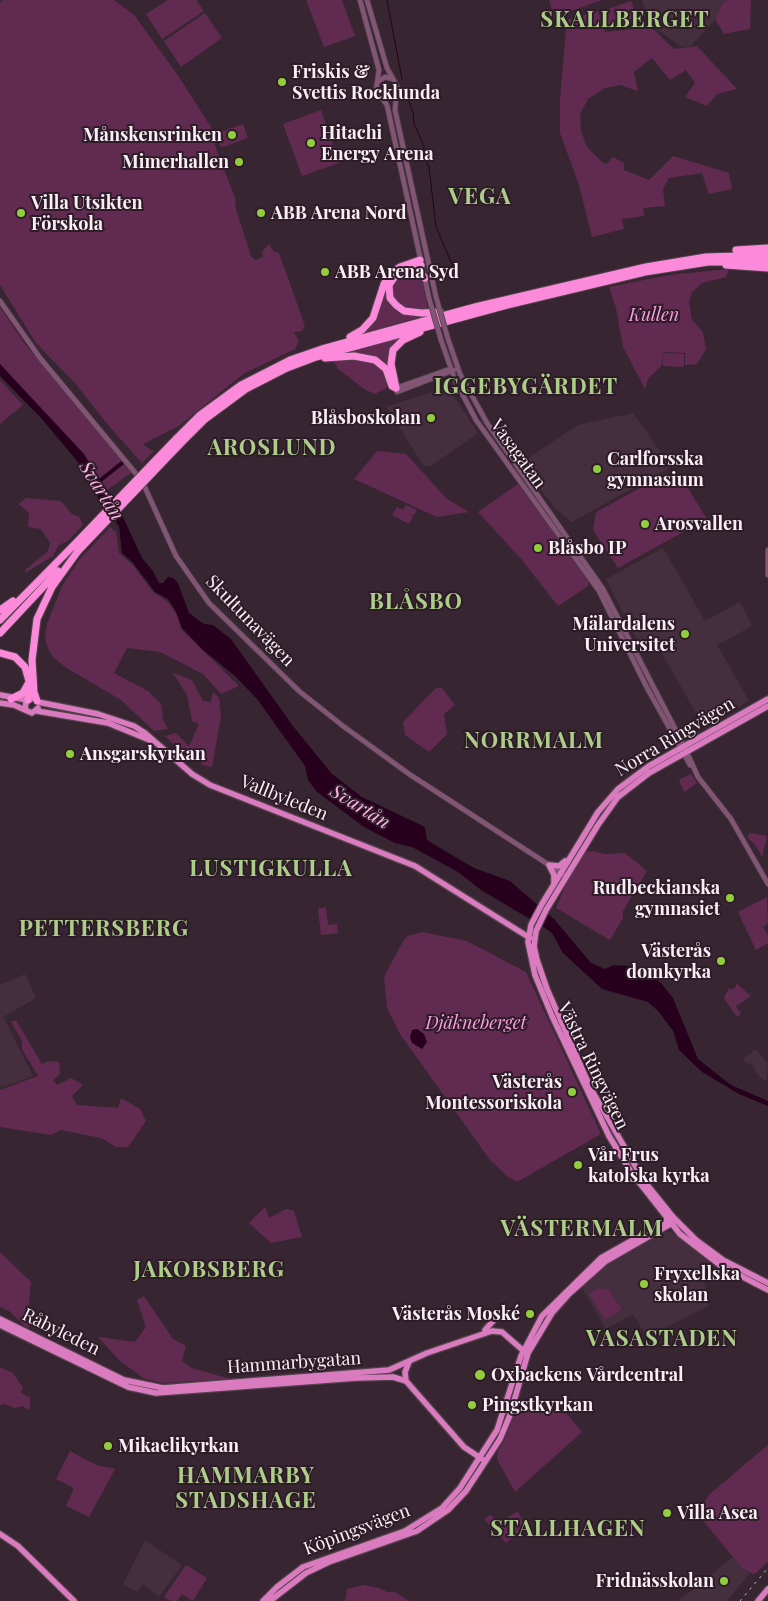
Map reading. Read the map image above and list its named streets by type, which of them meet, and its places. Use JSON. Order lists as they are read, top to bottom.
{
  "streets": {
    "main road": [
      "Norra Ringvägen",
      "Vallbyleden",
      "Västra Ringvägen",
      "Råbyleden",
      "Hammarbygatan",
      "Köpingsvägen"
    ],
    "street": ["Vasagatan", "Skultunavägen"]
  },
  "crossings": [
    ["Vasagatan", "Norra Ringvägen"],
    ["Skultunavägen", "Norra Ringvägen"],
    ["Norra Ringvägen", "Vallbyleden"],
    ["Norra Ringvägen", "Västra Ringvägen"],
    ["Vallbyleden", "Västra Ringvägen"],
    ["Råbyleden", "Hammarbygatan"]
  ],
  "districts": [
    "SKALLBERGET",
    "VEGA",
    "IGGEBYGÄRDET",
    "AROSLUND",
    "BLÅSBO",
    "NORRMALM",
    "LUSTIGKULLA",
    "PETTERSBERG",
    "VÄSTERMALM",
    "JAKOBSBERG",
    "VASASTADEN",
    "HAMMARBY STADSHAGE",
    "STALLHAGEN"
  ],
  "water": ["Svartån"],
  "parks": ["Kullen", "Djäkneberget"],
  "places": [
    "Friskis & Svettis Rocklunda",
    "Månskensrinken",
    "Hitachi Energy Arena",
    "Mimerhallen",
    "Villa Utsikten Förskola",
    "ABB Arena Nord",
    "ABB Arena Syd",
    "Blåsboskolan",
    "Carlforsska gymnasium",
    "Arosvallen",
    "Blåsbo IP",
    "Mälardalens Universitet",
    "Ansgarskyrkan",
    "Rudbeckianska gymnasiet",
    "Västerås domkyrka",
    "Västerås Montessoriskola",
    "Vår Frus katolska kyrka",
    "Fryxellska skolan",
    "Västerås Moské",
    "Oxbackens Vårdcentral",
    "Pingstkyrkan",
    "Mikaelikyrkan",
    "Villa Asea",
    "Fridnässkolan"
  ]
}
